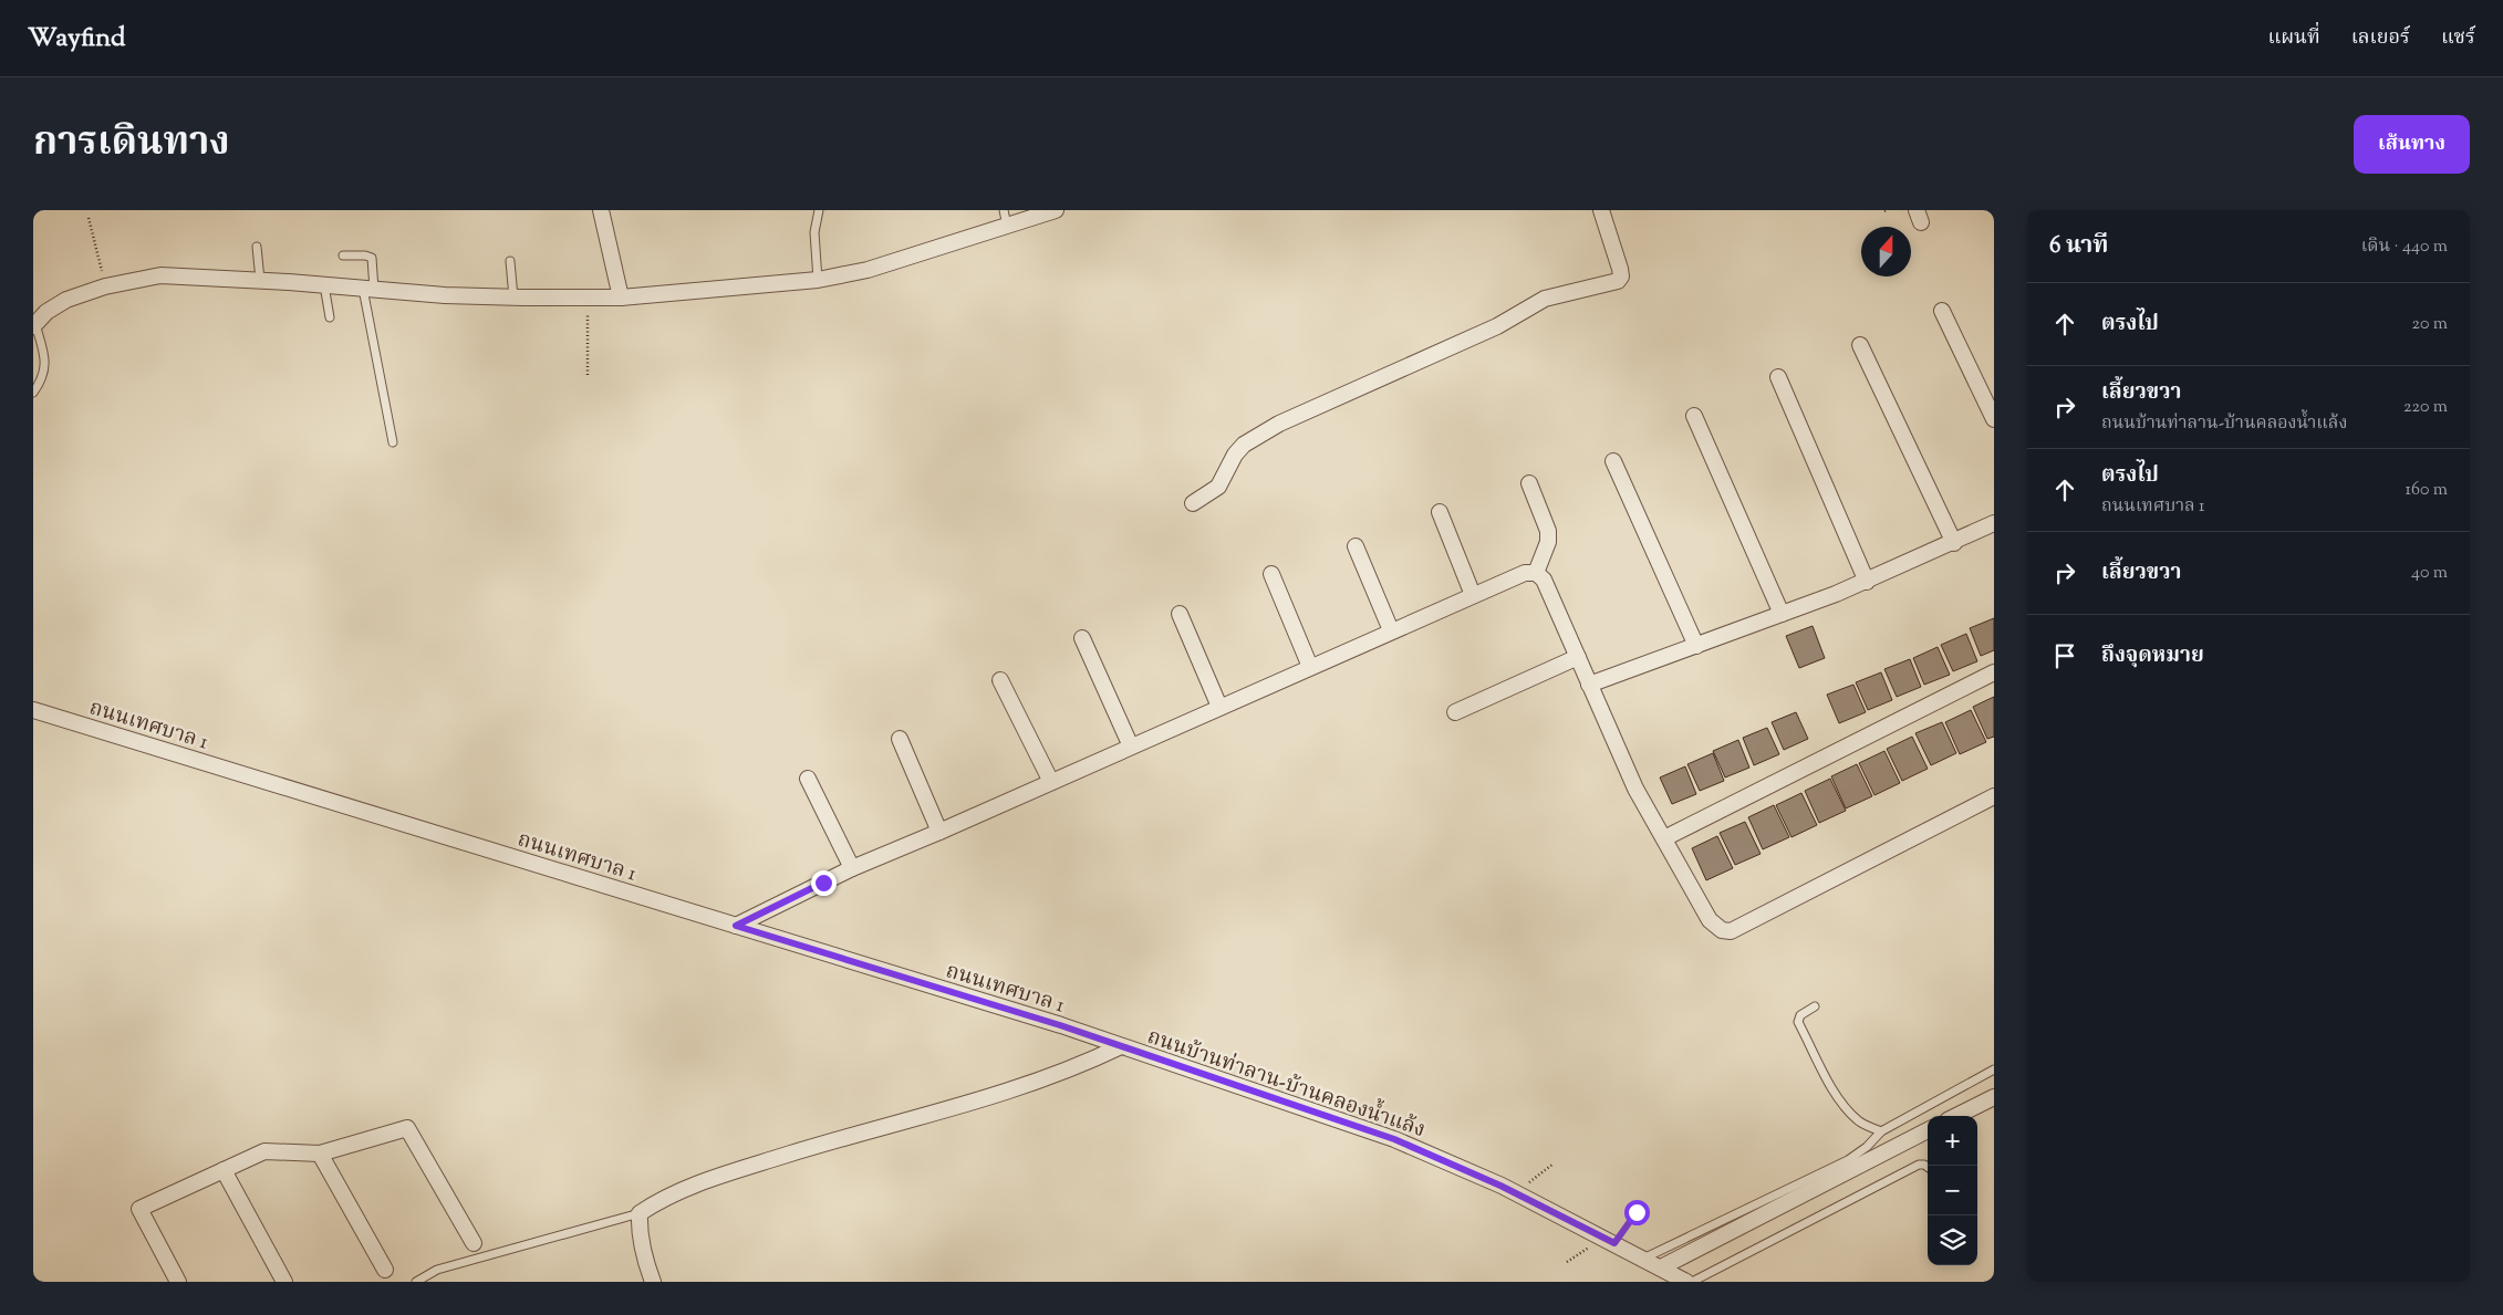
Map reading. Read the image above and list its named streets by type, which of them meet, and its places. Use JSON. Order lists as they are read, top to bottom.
{
  "streets": {
    "street": ["ถนนเทศบาล 1", "ถนนบ้านท่าลาน-บ้านคลองน้ำแล้ง"]
  },
  "crossings": [
    ["ถนนเทศบาล 1", "ถนนบ้านท่าลาน-บ้านคลองน้ำแล้ง"]
  ],
  "north": "top",
  "page": {
    "header": "Wayfind",
    "nav": ["แผนที่", "เลเยอร์", "แชร์"],
    "title": "การเดินทาง",
    "buttons": "เส้นทาง",
    "heading": ["6 นาที", "เดิน · 440 m"],
    "list": [
      ["ตรงไป", "20 m"],
      ["เลี้ยวขวา", "ถนนบ้านท่าลาน-บ้านคลองน้ำแล้ง", "220 m"],
      ["ตรงไป", "ถนนเทศบาล 1", "160 m"],
      ["เลี้ยวขวา", "40 m"],
      "ถึงจุดหมาย"
    ],
    "map_buttons": ["+", "−"]
  }
}
